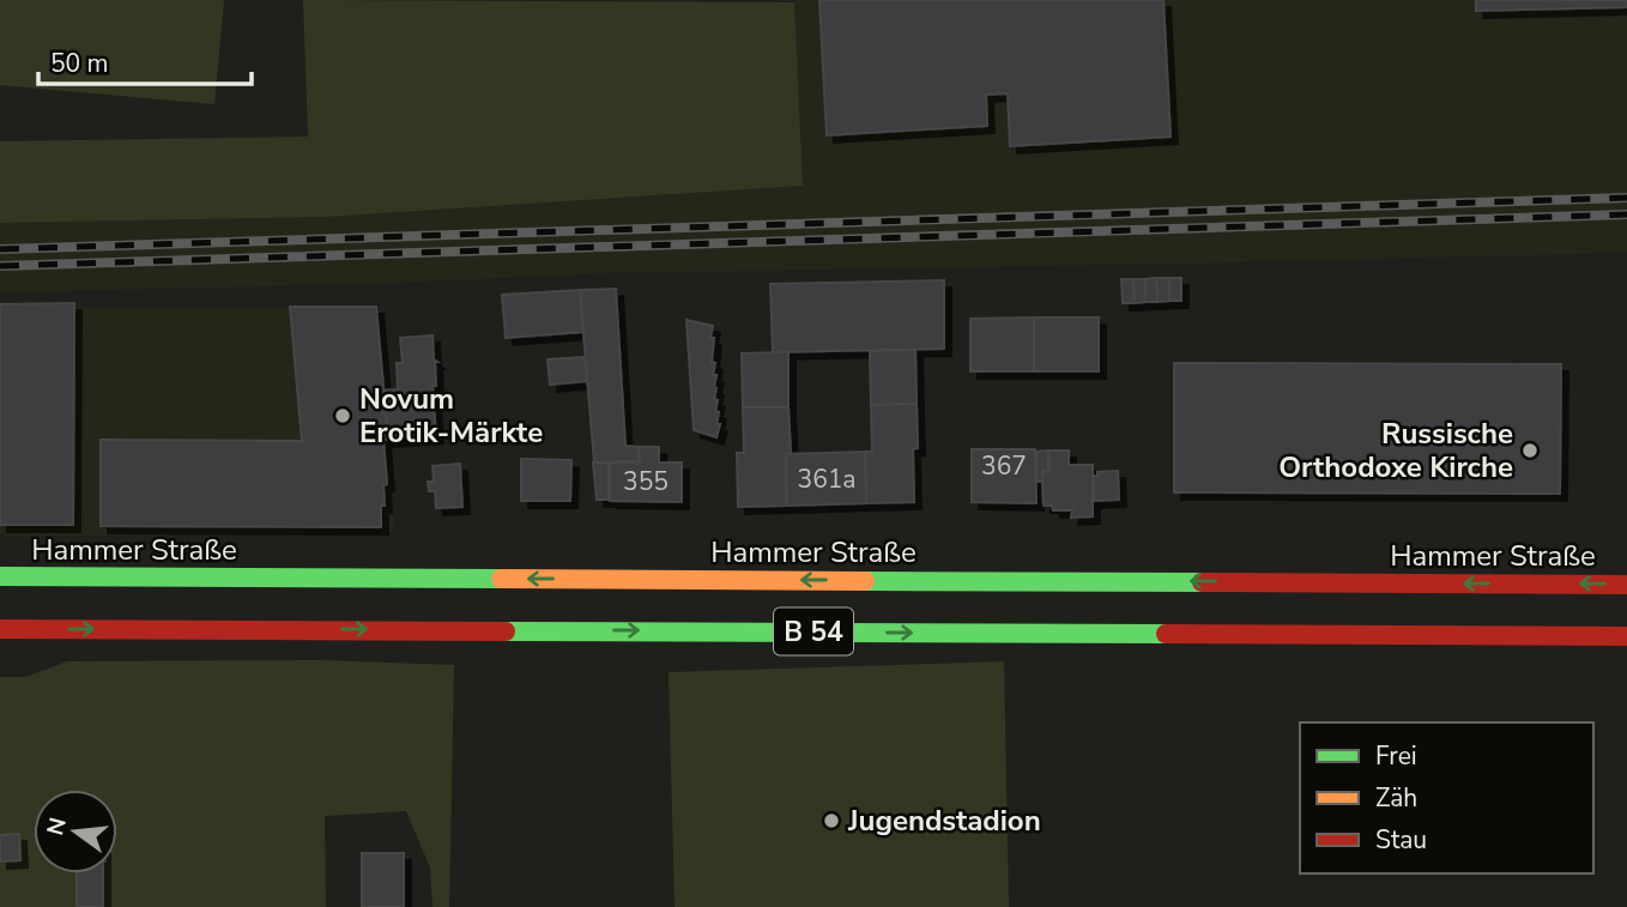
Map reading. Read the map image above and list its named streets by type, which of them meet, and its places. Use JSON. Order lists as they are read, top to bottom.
{
  "streets": {
    "main road": ["Hammer Straße", "B 54"]
  },
  "places": ["Novum Erotik-Märkte", "Russische Orthodoxe Kirche", "Jugendstadion"],
  "house_numbers": ["367", "361a", "355"],
  "legend": ["Frei", "Zäh", "Stau"],
  "scale_bar": "50 m",
  "north": "left"
}
